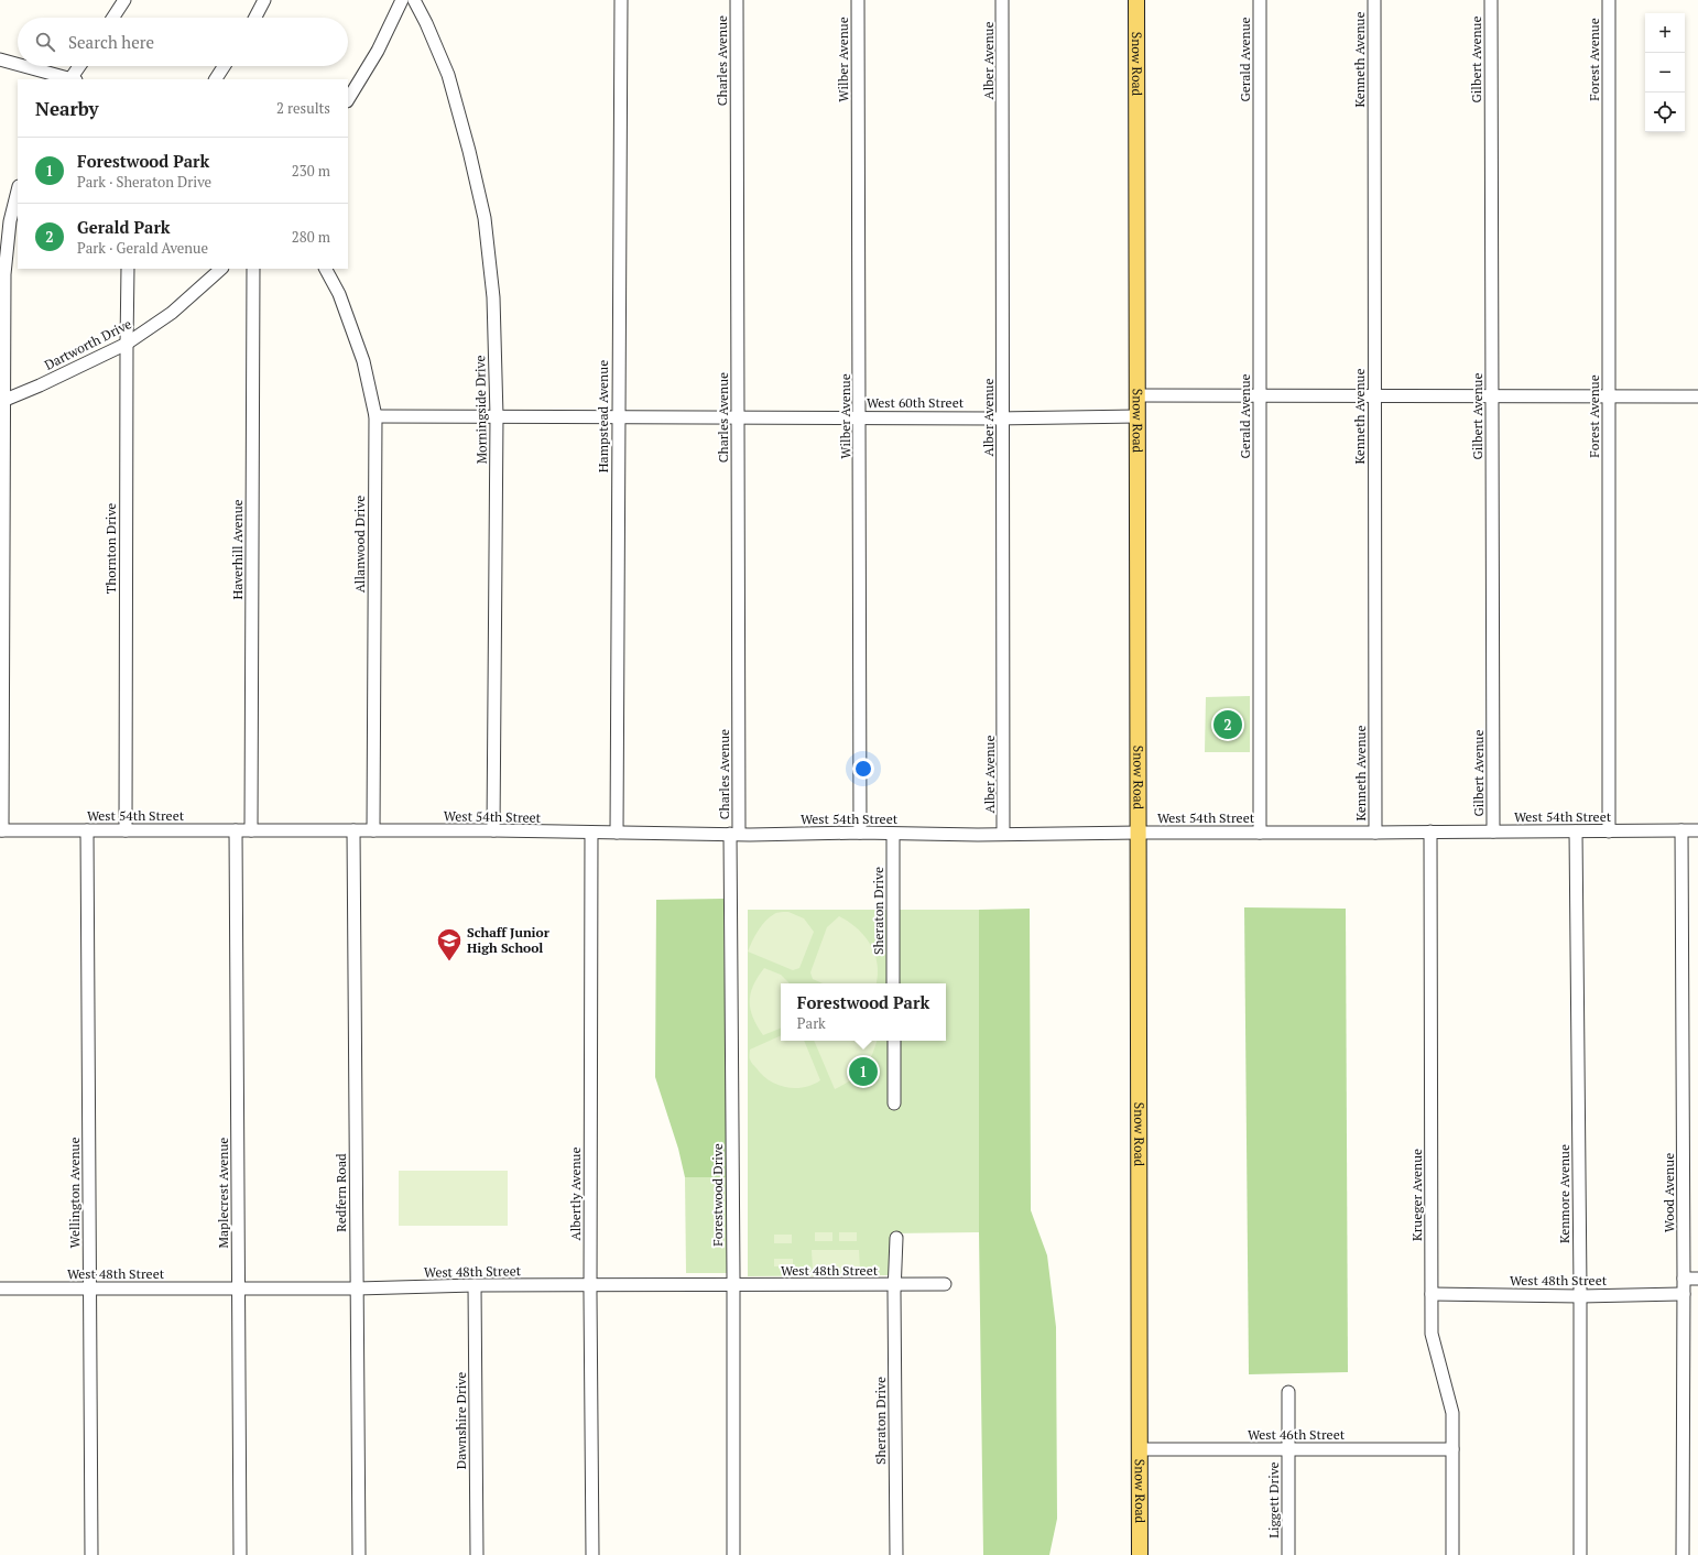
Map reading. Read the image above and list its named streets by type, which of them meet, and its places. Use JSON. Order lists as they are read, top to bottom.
{
  "streets": {
    "main road": ["Snow Road"],
    "street": [
      "Wilber Avenue",
      "Gerald Avenue",
      "Kenneth Avenue",
      "Gilbert Avenue",
      "Forest Avenue",
      "Charles Avenue",
      "Alber Avenue",
      "Dartworth Drive",
      "West 60th Street",
      "Morningside Drive",
      "Hampstead Avenue",
      "Allanwood Drive",
      "Thornton Drive",
      "Haverhill Avenue",
      "West 54th Street",
      "Sheraton Drive",
      "Wellington Avenue",
      "Maplecrest Avenue",
      "Redfern Road",
      "Wood Avenue",
      "Albertly Avenue",
      "Kenmore Avenue",
      "Forestwood Drive",
      "Krueger Avenue",
      "West 48th Street",
      "Dawnshire Drive",
      "West 46th Street",
      "Liggett Drive"
    ]
  },
  "crossings": [
    ["Wilber Avenue", "West 60th Street"],
    ["Wilber Avenue", "West 54th Street"],
    ["Gerald Avenue", "West 54th Street"],
    ["Kenneth Avenue", "West 54th Street"],
    ["Gilbert Avenue", "West 54th Street"],
    ["Forest Avenue", "West 54th Street"],
    ["Charles Avenue", "West 60th Street"],
    ["Charles Avenue", "West 54th Street"],
    ["Charles Avenue", "Forestwood Drive"],
    ["Alber Avenue", "West 60th Street"],
    ["Alber Avenue", "West 54th Street"],
    ["Snow Road", "West 60th Street"],
    ["Snow Road", "West 54th Street"],
    ["Snow Road", "West 46th Street"],
    ["Dartworth Drive", "Thornton Drive"],
    ["West 60th Street", "Morningside Drive"],
    ["West 60th Street", "Hampstead Avenue"],
    ["West 60th Street", "Allanwood Drive"],
    ["Morningside Drive", "West 54th Street"],
    ["Hampstead Avenue", "West 54th Street"],
    ["Allanwood Drive", "West 54th Street"],
    ["Thornton Drive", "West 54th Street"],
    ["Haverhill Avenue", "West 54th Street"],
    ["West 54th Street", "Sheraton Drive"],
    ["West 54th Street", "Wellington Avenue"],
    ["West 54th Street", "Maplecrest Avenue"],
    ["West 54th Street", "Redfern Road"],
    ["West 54th Street", "Wood Avenue"],
    ["West 54th Street", "Albertly Avenue"],
    ["West 54th Street", "Kenmore Avenue"],
    ["West 54th Street", "Forestwood Drive"],
    ["West 54th Street", "Krueger Avenue"],
    ["Sheraton Drive", "West 48th Street"],
    ["Wellington Avenue", "West 48th Street"],
    ["Maplecrest Avenue", "West 48th Street"],
    ["Redfern Road", "West 48th Street"],
    ["Wood Avenue", "West 48th Street"],
    ["Albertly Avenue", "West 48th Street"],
    ["Kenmore Avenue", "West 48th Street"],
    ["Forestwood Drive", "West 48th Street"],
    ["Krueger Avenue", "West 48th Street"],
    ["Krueger Avenue", "West 46th Street"],
    ["West 48th Street", "Dawnshire Drive"],
    ["West 46th Street", "Liggett Drive"]
  ],
  "places": {
    "school or university": ["Schaff Junior High School"]
  },
  "page": {
    "map_buttons": ["+", "−"],
    "search": "Search here",
    "heading": ["Nearby", "2 results"],
    "list": [
      {
        "mark": "1",
        "name": "Forestwood Park",
        "note": "Park · Sheraton Drive",
        "value": "230 m"
      },
      {
        "mark": "2",
        "name": "Gerald Park",
        "note": "Park · Gerald Avenue",
        "value": "280 m"
      }
    ],
    "pins": ["2", "1"],
    "popup": ["Forestwood Park", "Park"]
  }
}
